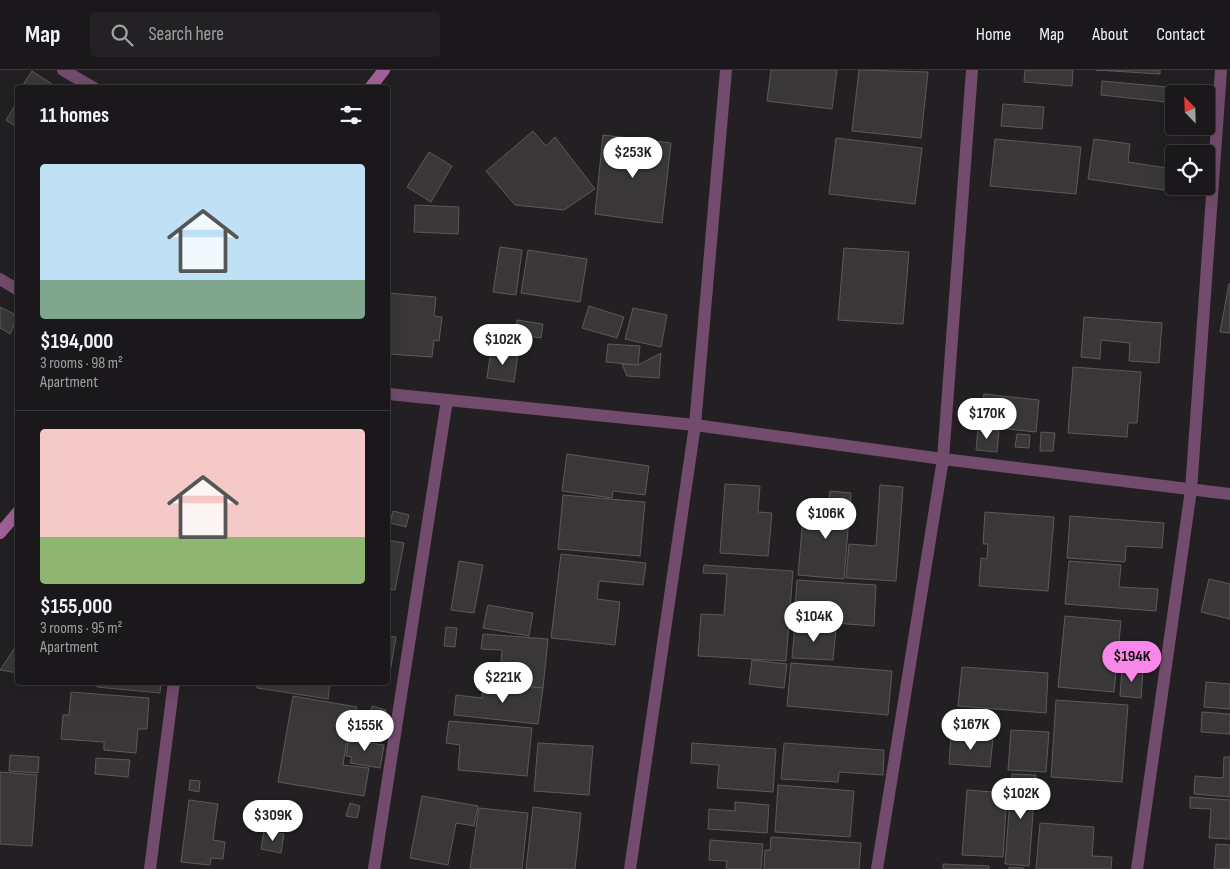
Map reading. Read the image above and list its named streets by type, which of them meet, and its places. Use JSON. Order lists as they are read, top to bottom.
{
  "north": "top left",
  "page": {
    "header": "Map",
    "search": "Search here",
    "nav": [
      "Home",
      "Map",
      "About",
      "Contact"
    ],
    "heading": "11 homes",
    "price": [
      "$253K",
      "$102K",
      "$170K",
      "$106K",
      "$104K",
      "$194K",
      "$221K",
      "$167K",
      "$155K",
      "$102K",
      "$309K"
    ],
    "list": [
      {
        "name": "$194,000",
        "note": "3 rooms · 98 m² · Apartment"
      },
      {
        "name": "$155,000",
        "note": "3 rooms · 95 m² · Apartment"
      }
    ]
  }
}
